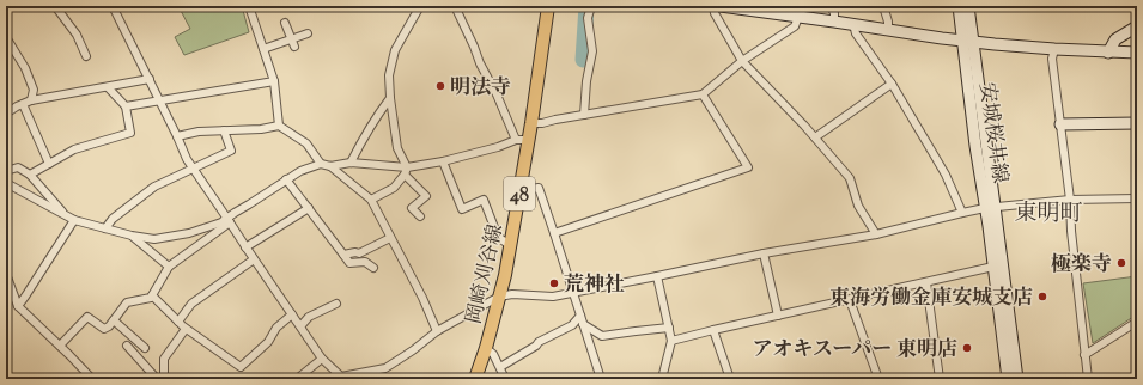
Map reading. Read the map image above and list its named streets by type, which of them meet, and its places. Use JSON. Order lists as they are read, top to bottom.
{
  "streets": {
    "main road": ["安城桜井線", "48", "岡崎刈谷線"]
  },
  "districts": ["東明町"],
  "places": [
    "明法寺",
    "極楽寺",
    "荒神社",
    "東海労働金庫安城支店",
    "アオキスーパー 東明店"
  ]
}
